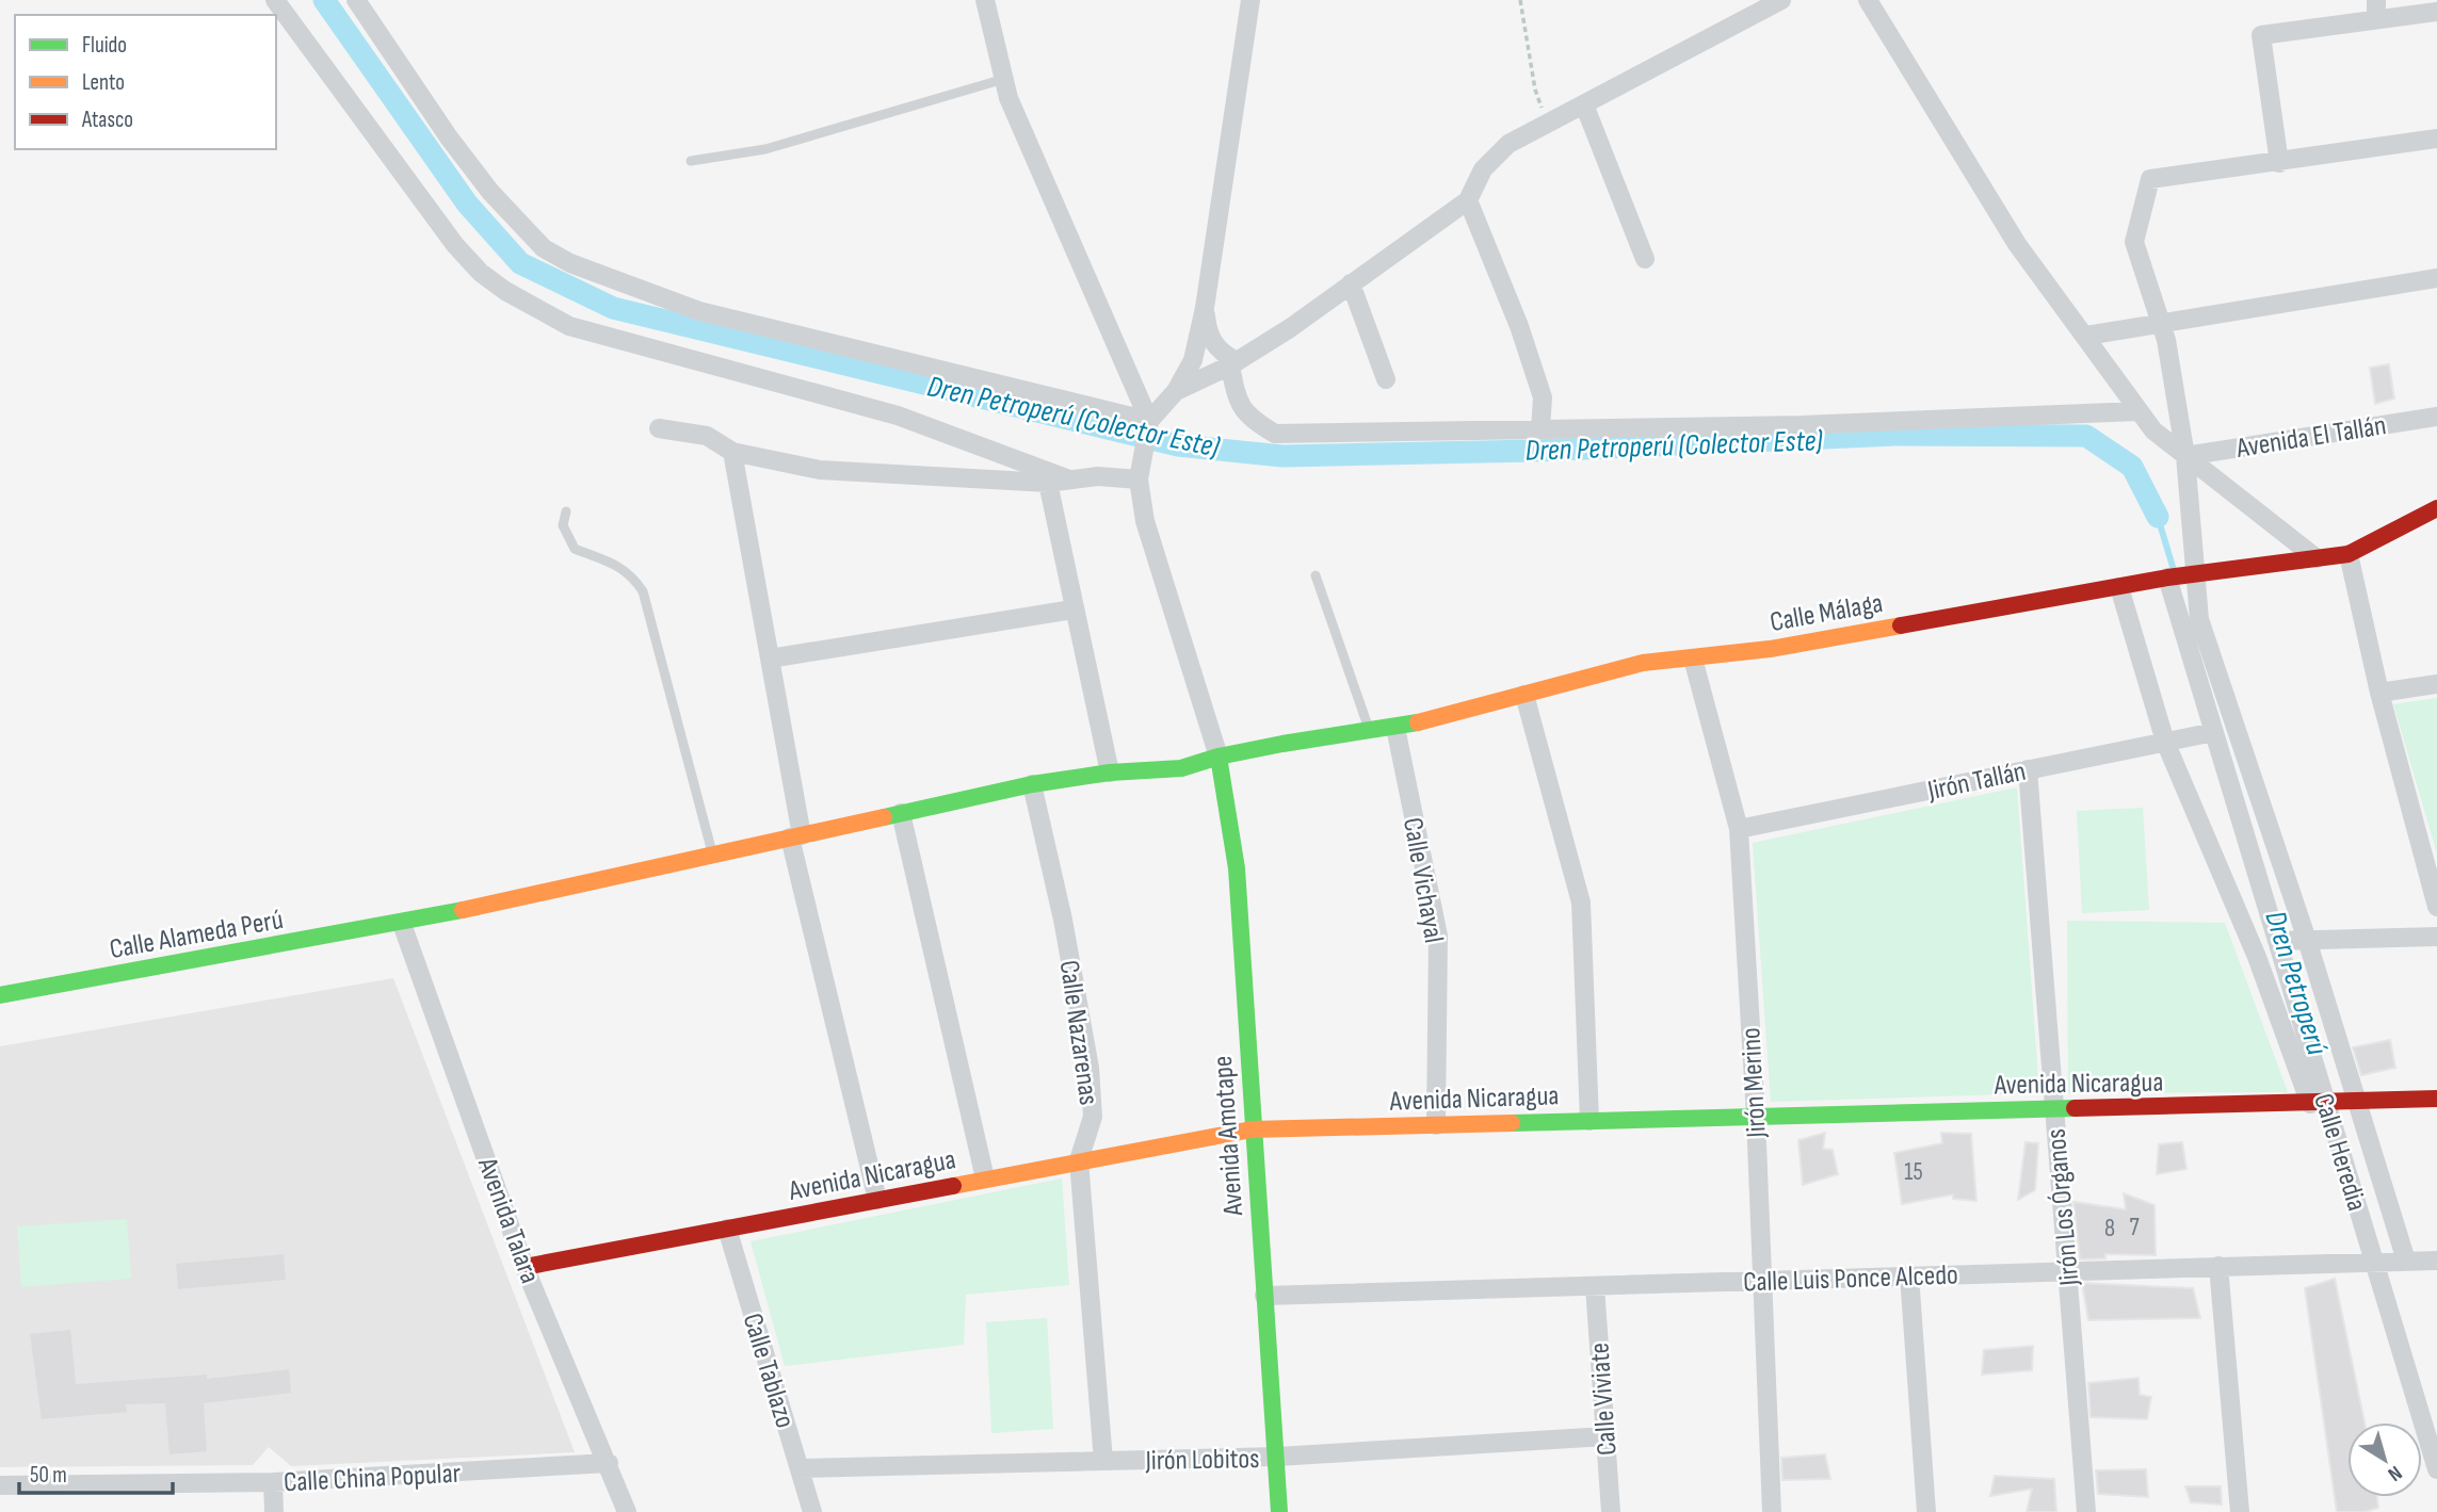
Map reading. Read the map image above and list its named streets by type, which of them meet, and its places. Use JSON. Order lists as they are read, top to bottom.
{
  "streets": {
    "street": [
      "Avenida El Tallán",
      "Calle Málaga",
      "Jirón Tallán",
      "Calle Vichayal",
      "Calle Alameda Perú",
      "Calle Nazarenas",
      "Jirón Merino",
      "Avenida Nicaragua",
      "Avenida Amotape",
      "Calle Heredia",
      "Jirón Los Órganos",
      "Avenida Talara",
      "Calle Luis Ponce Alcedo",
      "Calle Tablazo",
      "Calle Viviate",
      "Jirón Lobitos",
      "Calle China Popular"
    ]
  },
  "crossings": [
    ["Calle Málaga", "Calle Vichayal"],
    ["Calle Málaga", "Calle Alameda Perú"],
    ["Calle Málaga", "Calle Nazarenas"],
    ["Calle Málaga", "Jirón Merino"],
    ["Calle Málaga", "Avenida Amotape"],
    ["Calle Málaga", "Calle Heredia"],
    ["Jirón Tallán", "Jirón Merino"],
    ["Jirón Tallán", "Calle Heredia"],
    ["Jirón Tallán", "Jirón Los Órganos"],
    ["Calle Vichayal", "Avenida Nicaragua"],
    ["Calle Alameda Perú", "Avenida Talara"],
    ["Calle Nazarenas", "Avenida Nicaragua"],
    ["Calle Nazarenas", "Jirón Lobitos"],
    ["Jirón Merino", "Avenida Nicaragua"],
    ["Jirón Merino", "Calle Luis Ponce Alcedo"],
    ["Avenida Nicaragua", "Avenida Amotape"],
    ["Avenida Nicaragua", "Calle Heredia"],
    ["Avenida Nicaragua", "Jirón Los Órganos"],
    ["Avenida Nicaragua", "Avenida Talara"],
    ["Avenida Nicaragua", "Calle Tablazo"],
    ["Avenida Amotape", "Calle Luis Ponce Alcedo"],
    ["Avenida Amotape", "Jirón Lobitos"],
    ["Calle Heredia", "Calle Luis Ponce Alcedo"],
    ["Jirón Los Órganos", "Calle Luis Ponce Alcedo"],
    ["Avenida Talara", "Calle China Popular"],
    ["Calle Luis Ponce Alcedo", "Calle Viviate"],
    ["Calle Tablazo", "Jirón Lobitos"],
    ["Calle Viviate", "Jirón Lobitos"]
  ],
  "water": ["Dren Petroperú (Colector Este)", "Dren Petroperú"],
  "house_numbers": ["15", "7", "8"],
  "legend": ["Fluido", "Lento", "Atasco"],
  "scale_bar": "50 m",
  "north": "bottom right"
}
